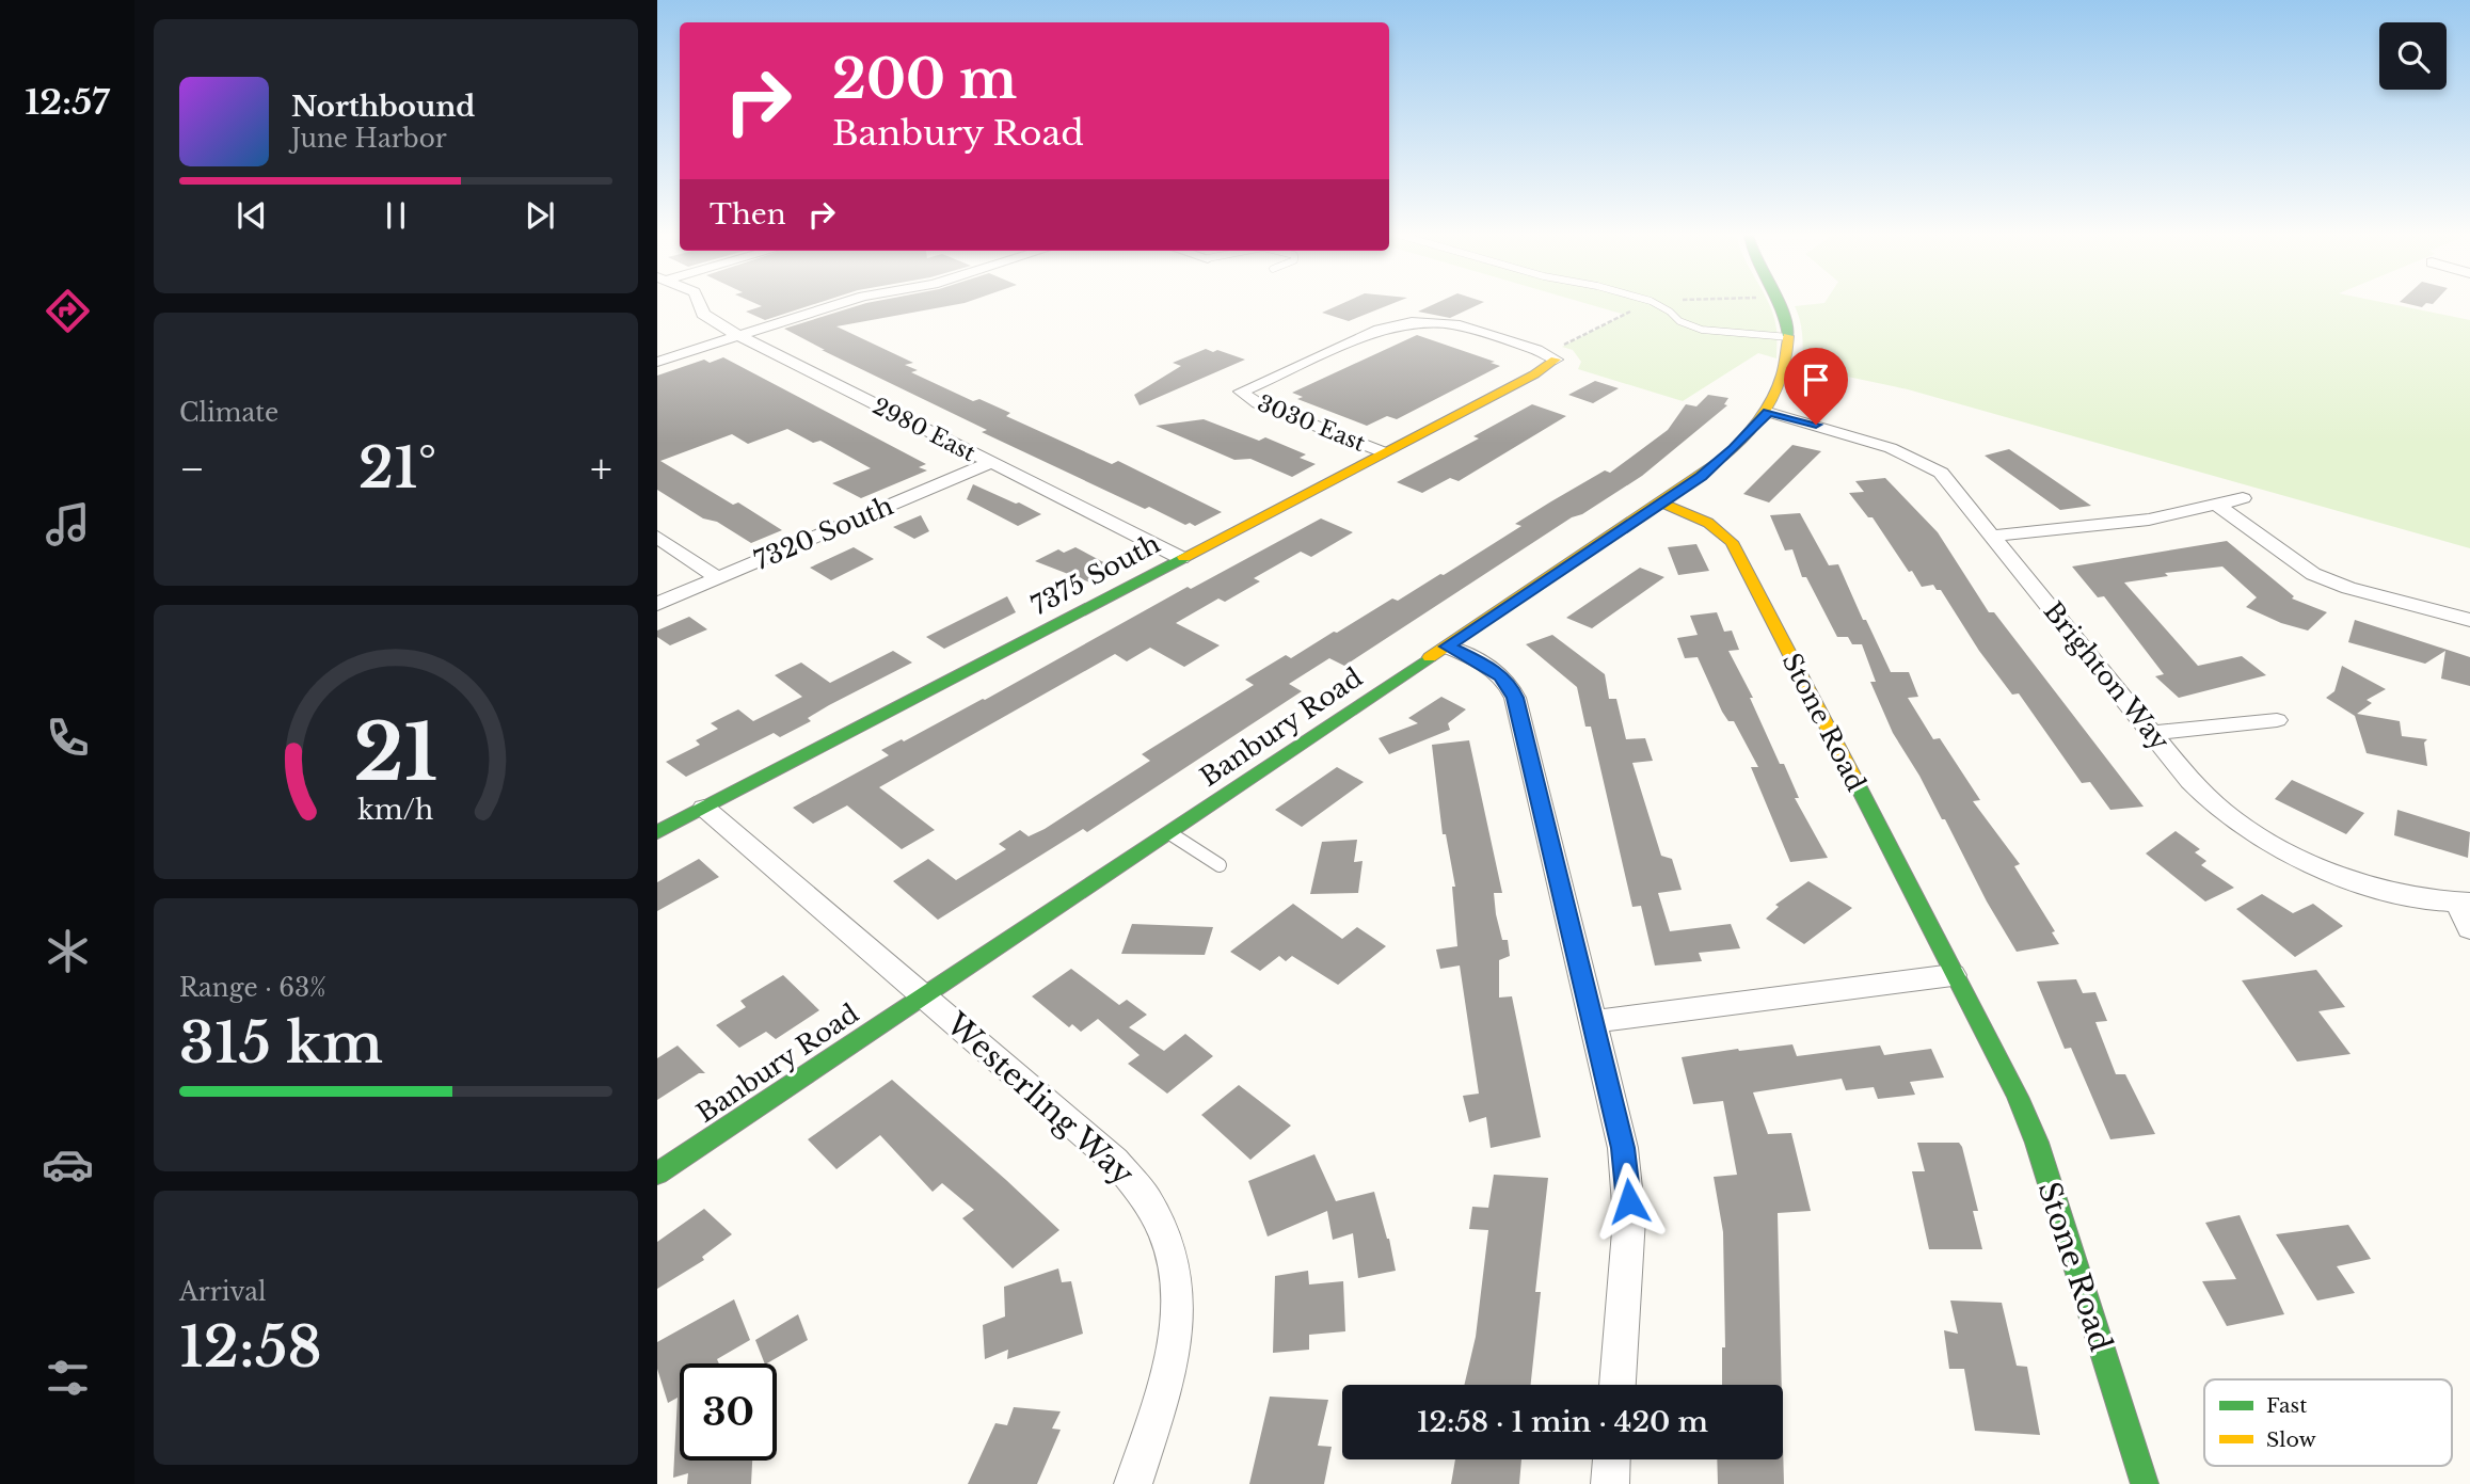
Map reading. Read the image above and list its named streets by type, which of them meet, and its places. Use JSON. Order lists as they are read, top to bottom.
{
  "streets": {
    "street": [
      "3030 East",
      "2980 East",
      "7320 South",
      "7375 South",
      "Brighton Way",
      "Stone Road",
      "Banbury Road",
      "Westerling Way"
    ]
  },
  "crossings": [
    ["3030 East", "7375 South"],
    ["2980 East", "7320 South"],
    ["2980 East", "7375 South"],
    ["7375 South", "Westerling Way"],
    ["Brighton Way", "Banbury Road"],
    ["Stone Road", "Banbury Road"],
    ["Banbury Road", "Westerling Way"]
  ],
  "legend": ["Fast", "Slow"],
  "page": {
    "tabs": "12:57",
    "turn": ["200 m", "Banbury Road"],
    "song": ["Northbound", "June Harbor"],
    "then": "Then",
    "tile": [
      "Climate",
      ["Range · 63%", "315 km"],
      ["Arrival", "12:58"]
    ],
    "heat": ["−", "21°", "+"],
    "limit": "30",
    "trip": "12:58 · 1 min · 420 m",
    "gauge": ["21", "km/h"]
  }
}
